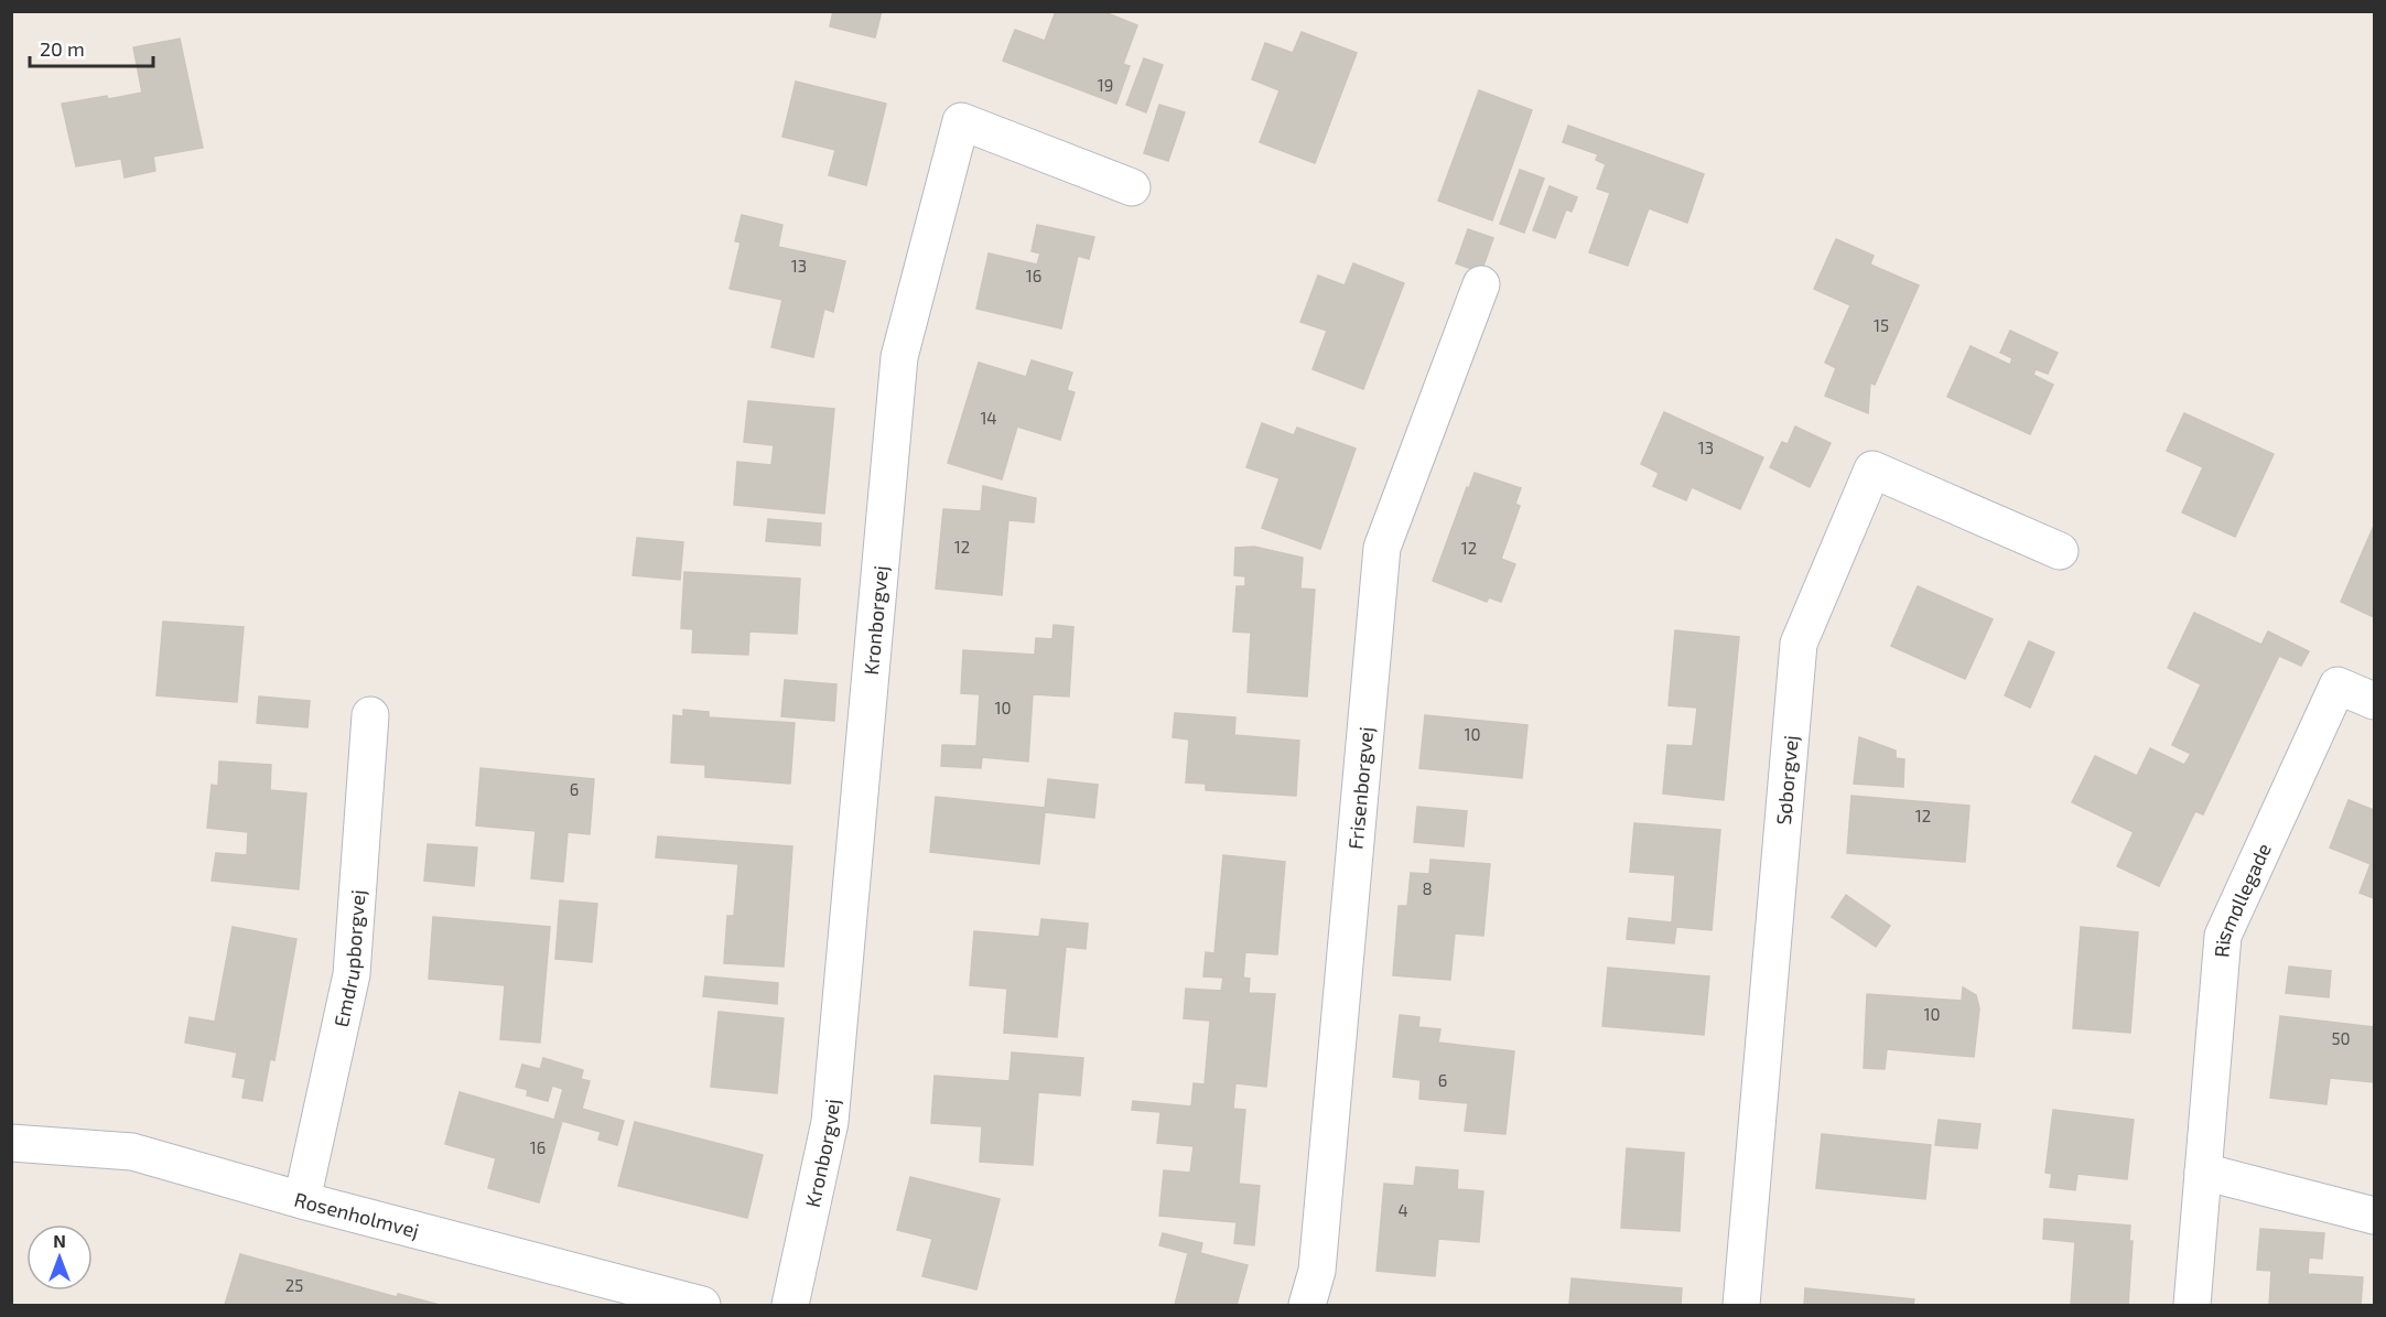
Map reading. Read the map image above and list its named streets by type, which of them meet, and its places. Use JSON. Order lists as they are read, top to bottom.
{
  "streets": {
    "street": [
      "Kronborgvej",
      "Søborgvej",
      "Frisenborgvej",
      "Rismøllegade",
      "Emdrupborgvej",
      "Rosenholmvej"
    ]
  },
  "crossings": [
    ["Emdrupborgvej", "Rosenholmvej"]
  ],
  "house_numbers": [
    "19",
    "13",
    "16",
    "15",
    "14",
    "13",
    "12",
    "12",
    "10",
    "10",
    "6",
    "12",
    "8",
    "10",
    "50",
    "6",
    "16",
    "4",
    "25"
  ],
  "scale_bar": "20 m",
  "north": "top"
}
